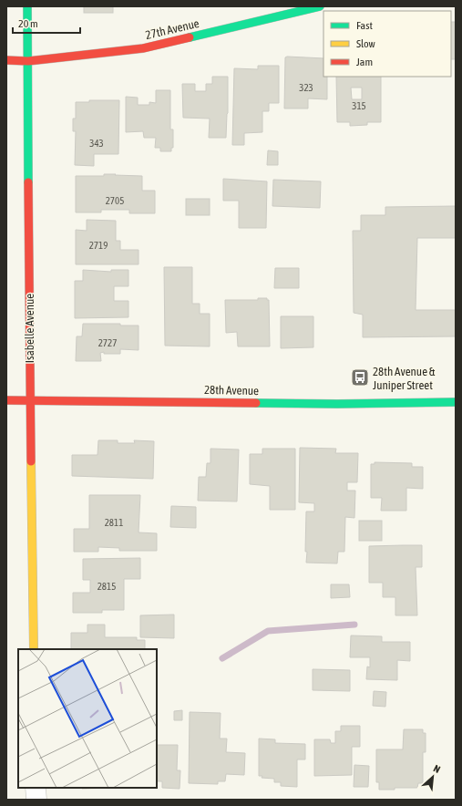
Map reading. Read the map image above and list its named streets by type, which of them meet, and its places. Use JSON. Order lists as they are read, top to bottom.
{
  "streets": {
    "street": ["27th Avenue", "Isabelle Avenue", "28th Avenue"]
  },
  "crossings": [
    ["27th Avenue", "Isabelle Avenue"],
    ["Isabelle Avenue", "28th Avenue"]
  ],
  "places": {
    "bus stop": ["28th Avenue & Juniper Street"]
  },
  "house_numbers": [
    "323",
    "315",
    "343",
    "2705",
    "2719",
    "2727",
    "2811",
    "2815"
  ],
  "legend": ["Fast", "Slow", "Jam"],
  "scale_bar": "20 m",
  "north": "top right"
}
